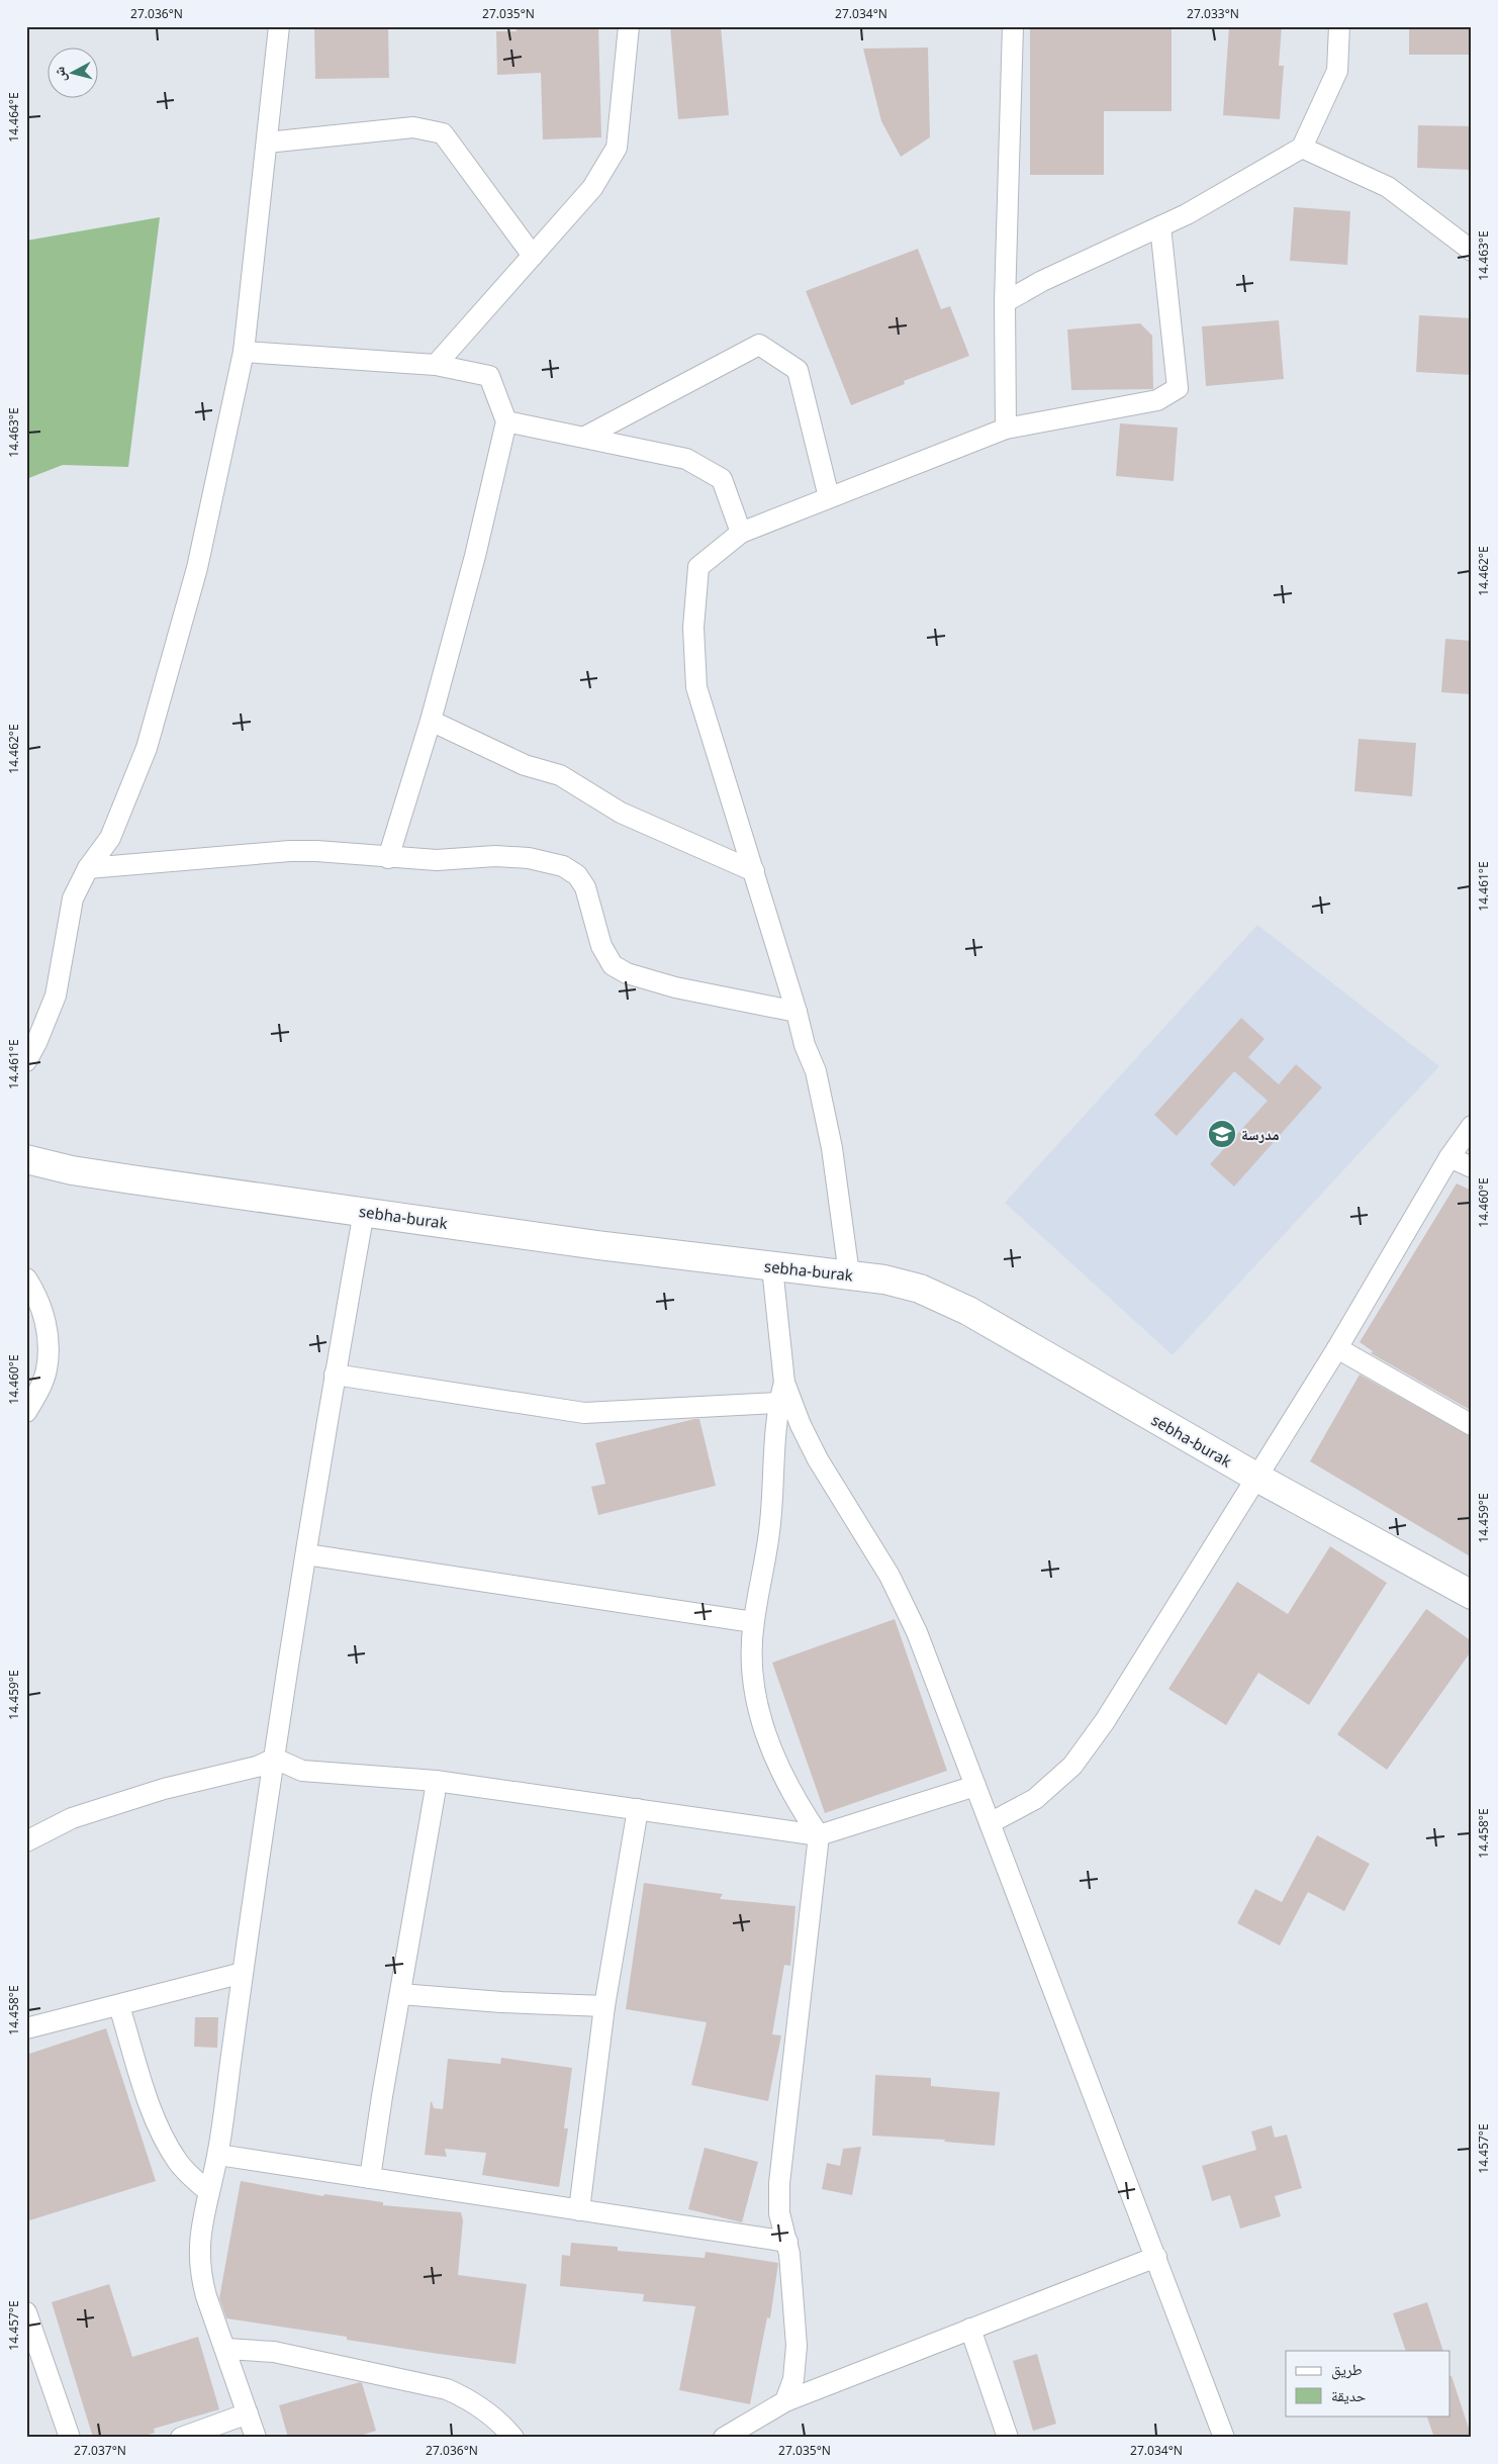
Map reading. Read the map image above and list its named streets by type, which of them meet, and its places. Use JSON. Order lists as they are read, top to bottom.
{
  "streets": {
    "main road": ["sebha-burak"]
  },
  "places": {
    "school or university": ["مدرسة"]
  },
  "legend": ["طريق", "حديقة"],
  "north": "left",
  "coordinates": [
    "27.036°N",
    "27.035°N",
    "27.034°N",
    "27.033°N",
    "14.464°E",
    "14.463°E",
    "14.462°E",
    "14.461°E",
    "14.460°E",
    "14.459°E",
    "14.458°E",
    "14.457°E",
    "27.037°N"
  ]
}
